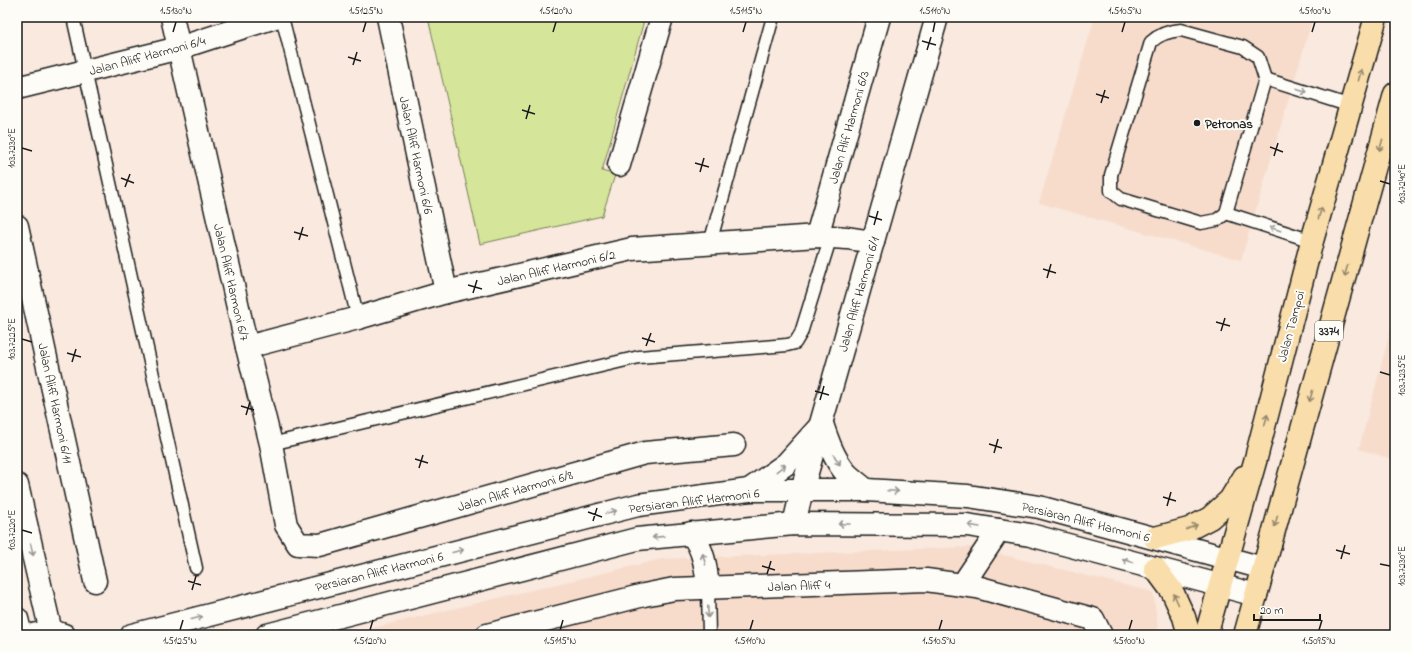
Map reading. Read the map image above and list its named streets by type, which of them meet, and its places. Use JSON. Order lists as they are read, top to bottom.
{
  "streets": {
    "main road": ["Jalan Tampoi", "3374"],
    "street": [
      "Jalan Aliff Harmoni 6/4",
      "Jalan Alif Harmoni 6/3",
      "Jalan Aliff Harmoni 6/6",
      "Jalan Aliff Harmoni 6/2",
      "Jalan Aliff Harmoni 6/7",
      "Jalan Aliff Harmoni 6/1",
      "Jalan Aliff Harmoni 6/11",
      "Jalan Aliff Harmoni 6/8",
      "Persiaran Aliff Harmoni 6",
      "Jalan Aliff 4"
    ]
  },
  "crossings": [
    ["Jalan Aliff Harmoni 6/4", "Jalan Aliff Harmoni 6/7"],
    ["Jalan Alif Harmoni 6/3", "Jalan Aliff Harmoni 6/2"],
    ["Jalan Aliff Harmoni 6/6", "Jalan Aliff Harmoni 6/2"],
    ["Jalan Aliff Harmoni 6/2", "Jalan Aliff Harmoni 6/7"],
    ["Jalan Aliff Harmoni 6/2", "Jalan Aliff Harmoni 6/1"],
    ["Jalan Aliff Harmoni 6/7", "Jalan Aliff Harmoni 6/8"],
    ["Jalan Aliff Harmoni 6/1", "Persiaran Aliff Harmoni 6"],
    ["Jalan Tampoi", "Persiaran Aliff Harmoni 6"],
    ["3374", "Persiaran Aliff Harmoni 6"]
  ],
  "places": ["Petronas"],
  "scale_bar": "20 m",
  "coordinates": [
    "1.5130°N",
    "1.5125°N",
    "1.5120°N",
    "1.5115°N",
    "1.5110°N",
    "1.5105°N",
    "1.5100°N",
    "103.7230°E",
    "103.7240°E",
    "103.7225°E",
    "103.7235°E",
    "103.7220°E",
    "1.5095°N"
  ]
}
